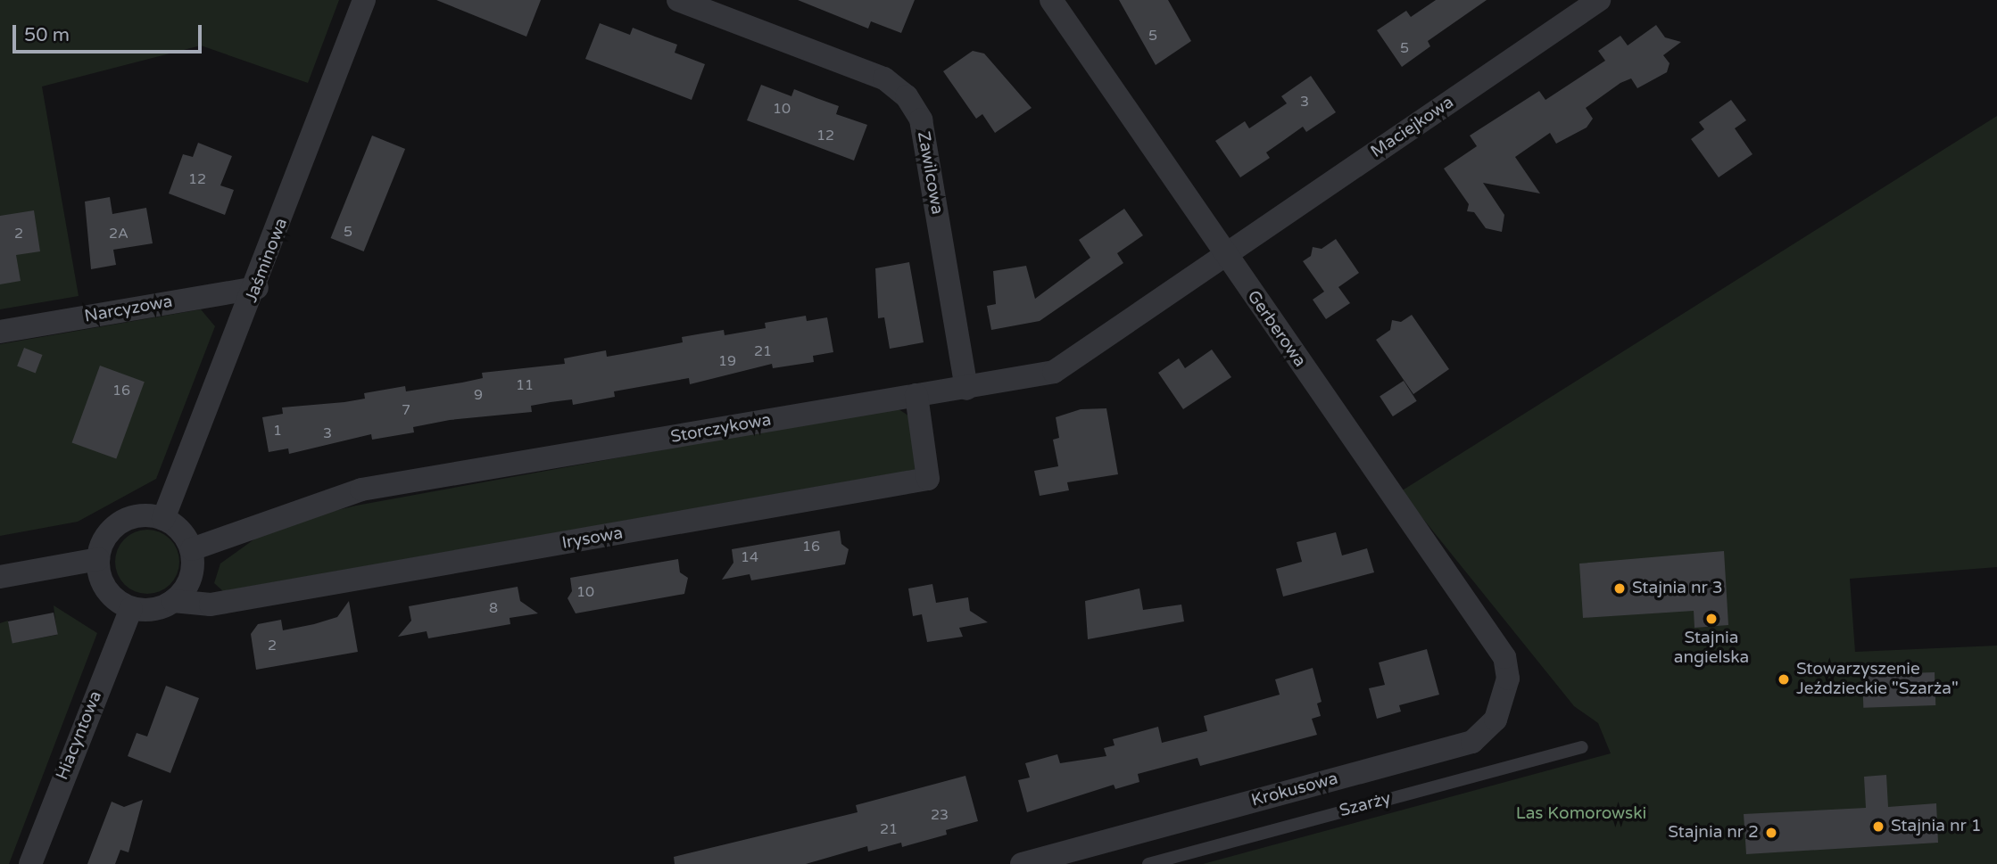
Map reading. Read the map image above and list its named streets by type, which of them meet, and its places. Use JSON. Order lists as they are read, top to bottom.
{
  "streets": {
    "street": [
      "Maciejkowa",
      "Zawilcowa",
      "Jaśminowa",
      "Narcyzowa",
      "Gerberowa",
      "Storczykowa",
      "Irysowa",
      "Hiacyntowa",
      "Krokusowa"
    ],
    "lane": ["Szarży"]
  },
  "crossings": [
    ["Maciejkowa", "Gerberowa"],
    ["Maciejkowa", "Storczykowa"],
    ["Zawilcowa", "Storczykowa"],
    ["Jaśminowa", "Narcyzowa"],
    ["Jaśminowa", "Storczykowa"],
    ["Jaśminowa", "Irysowa"],
    ["Jaśminowa", "Hiacyntowa"],
    ["Gerberowa", "Storczykowa"],
    ["Gerberowa", "Krokusowa"],
    ["Storczykowa", "Irysowa"],
    ["Storczykowa", "Hiacyntowa"],
    ["Irysowa", "Hiacyntowa"]
  ],
  "parks": ["Las Komorowski"],
  "places": [
    "Stajnia nr 3",
    "Stajnia angielska",
    "Stowarzyszenie Jeździeckie \"Szarża\"",
    "Stajnia nr 1",
    "Stajnia nr 2"
  ],
  "house_numbers": [
    "5",
    "5",
    "3",
    "10",
    "12",
    "12",
    "5",
    "2",
    "2A",
    "21",
    "19",
    "11",
    "16",
    "9",
    "7",
    "1",
    "3",
    "16",
    "14",
    "10",
    "8",
    "2",
    "23",
    "21"
  ],
  "scale_bar": "50 m"
}
